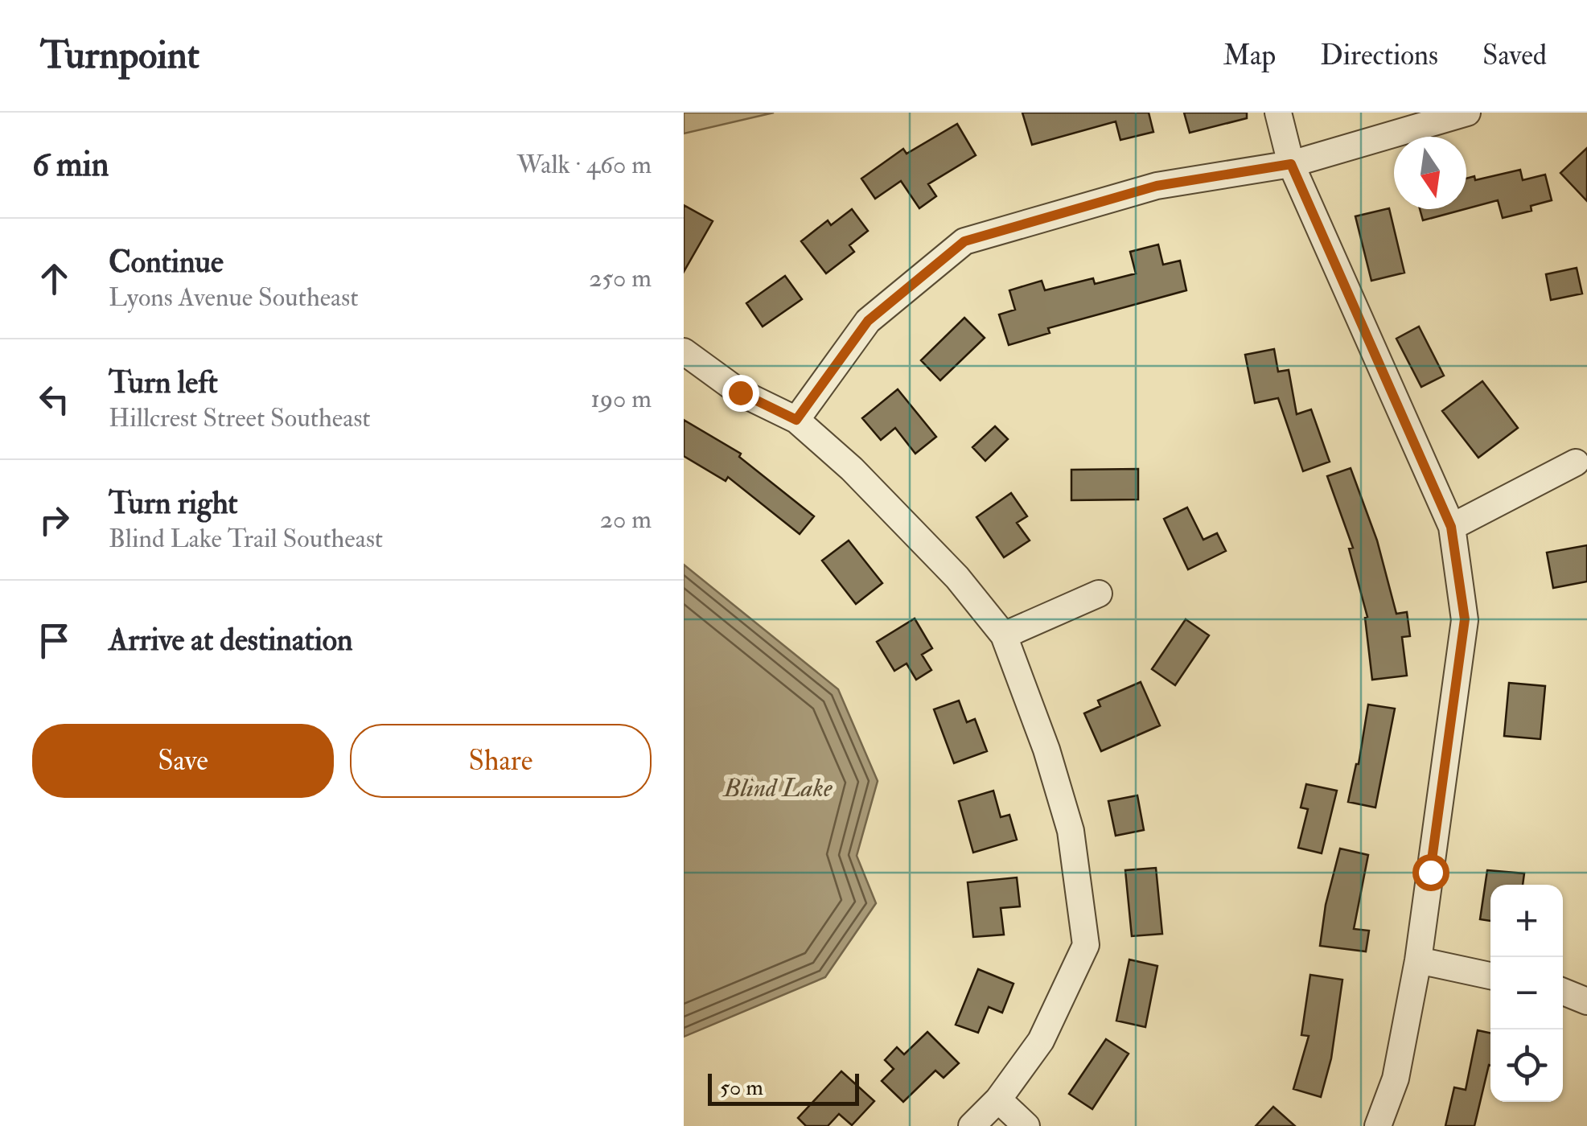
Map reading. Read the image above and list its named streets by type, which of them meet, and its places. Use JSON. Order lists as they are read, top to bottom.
{
  "water": ["Blind Lake"],
  "scale_bar": "50 m",
  "north": "bottom",
  "page": {
    "header": "Turnpoint",
    "nav": ["Map", "Directions", "Saved"],
    "heading": ["6 min", "Walk · 460 m"],
    "list": [
      ["Continue", "Lyons Avenue Southeast", "250 m"],
      ["Turn left", "Hillcrest Street Southeast", "190 m"],
      ["Turn right", "Blind Lake Trail Southeast", "20 m"],
      "Arrive at destination"
    ],
    "buttons": ["Save", "Share"],
    "map_buttons": ["+", "−"],
    "scale": "50 m"
  }
}
